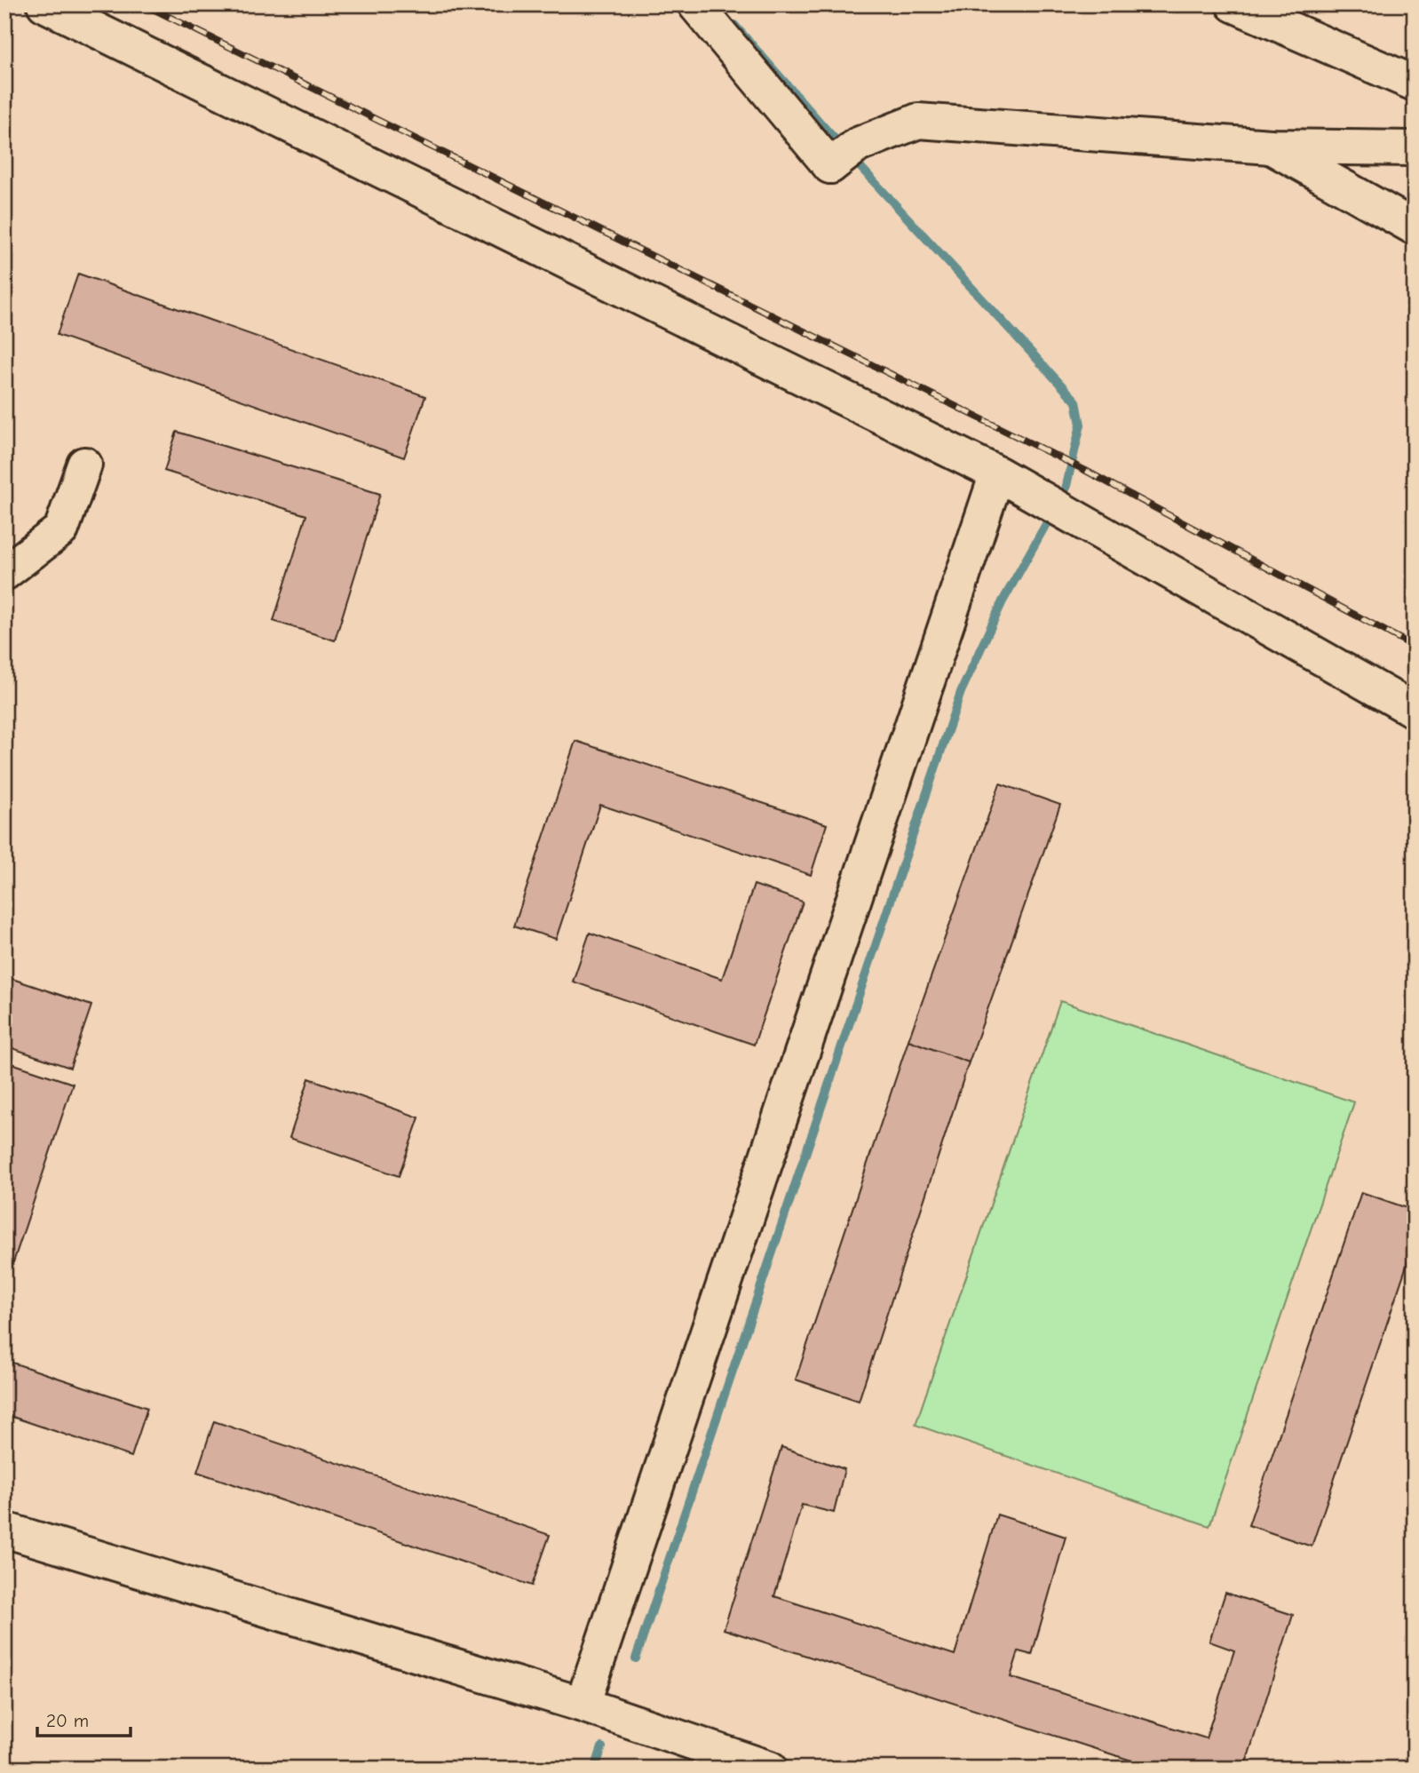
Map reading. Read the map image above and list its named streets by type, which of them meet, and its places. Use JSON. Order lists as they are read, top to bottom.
{
  "scale_bar": "20 m"
}
